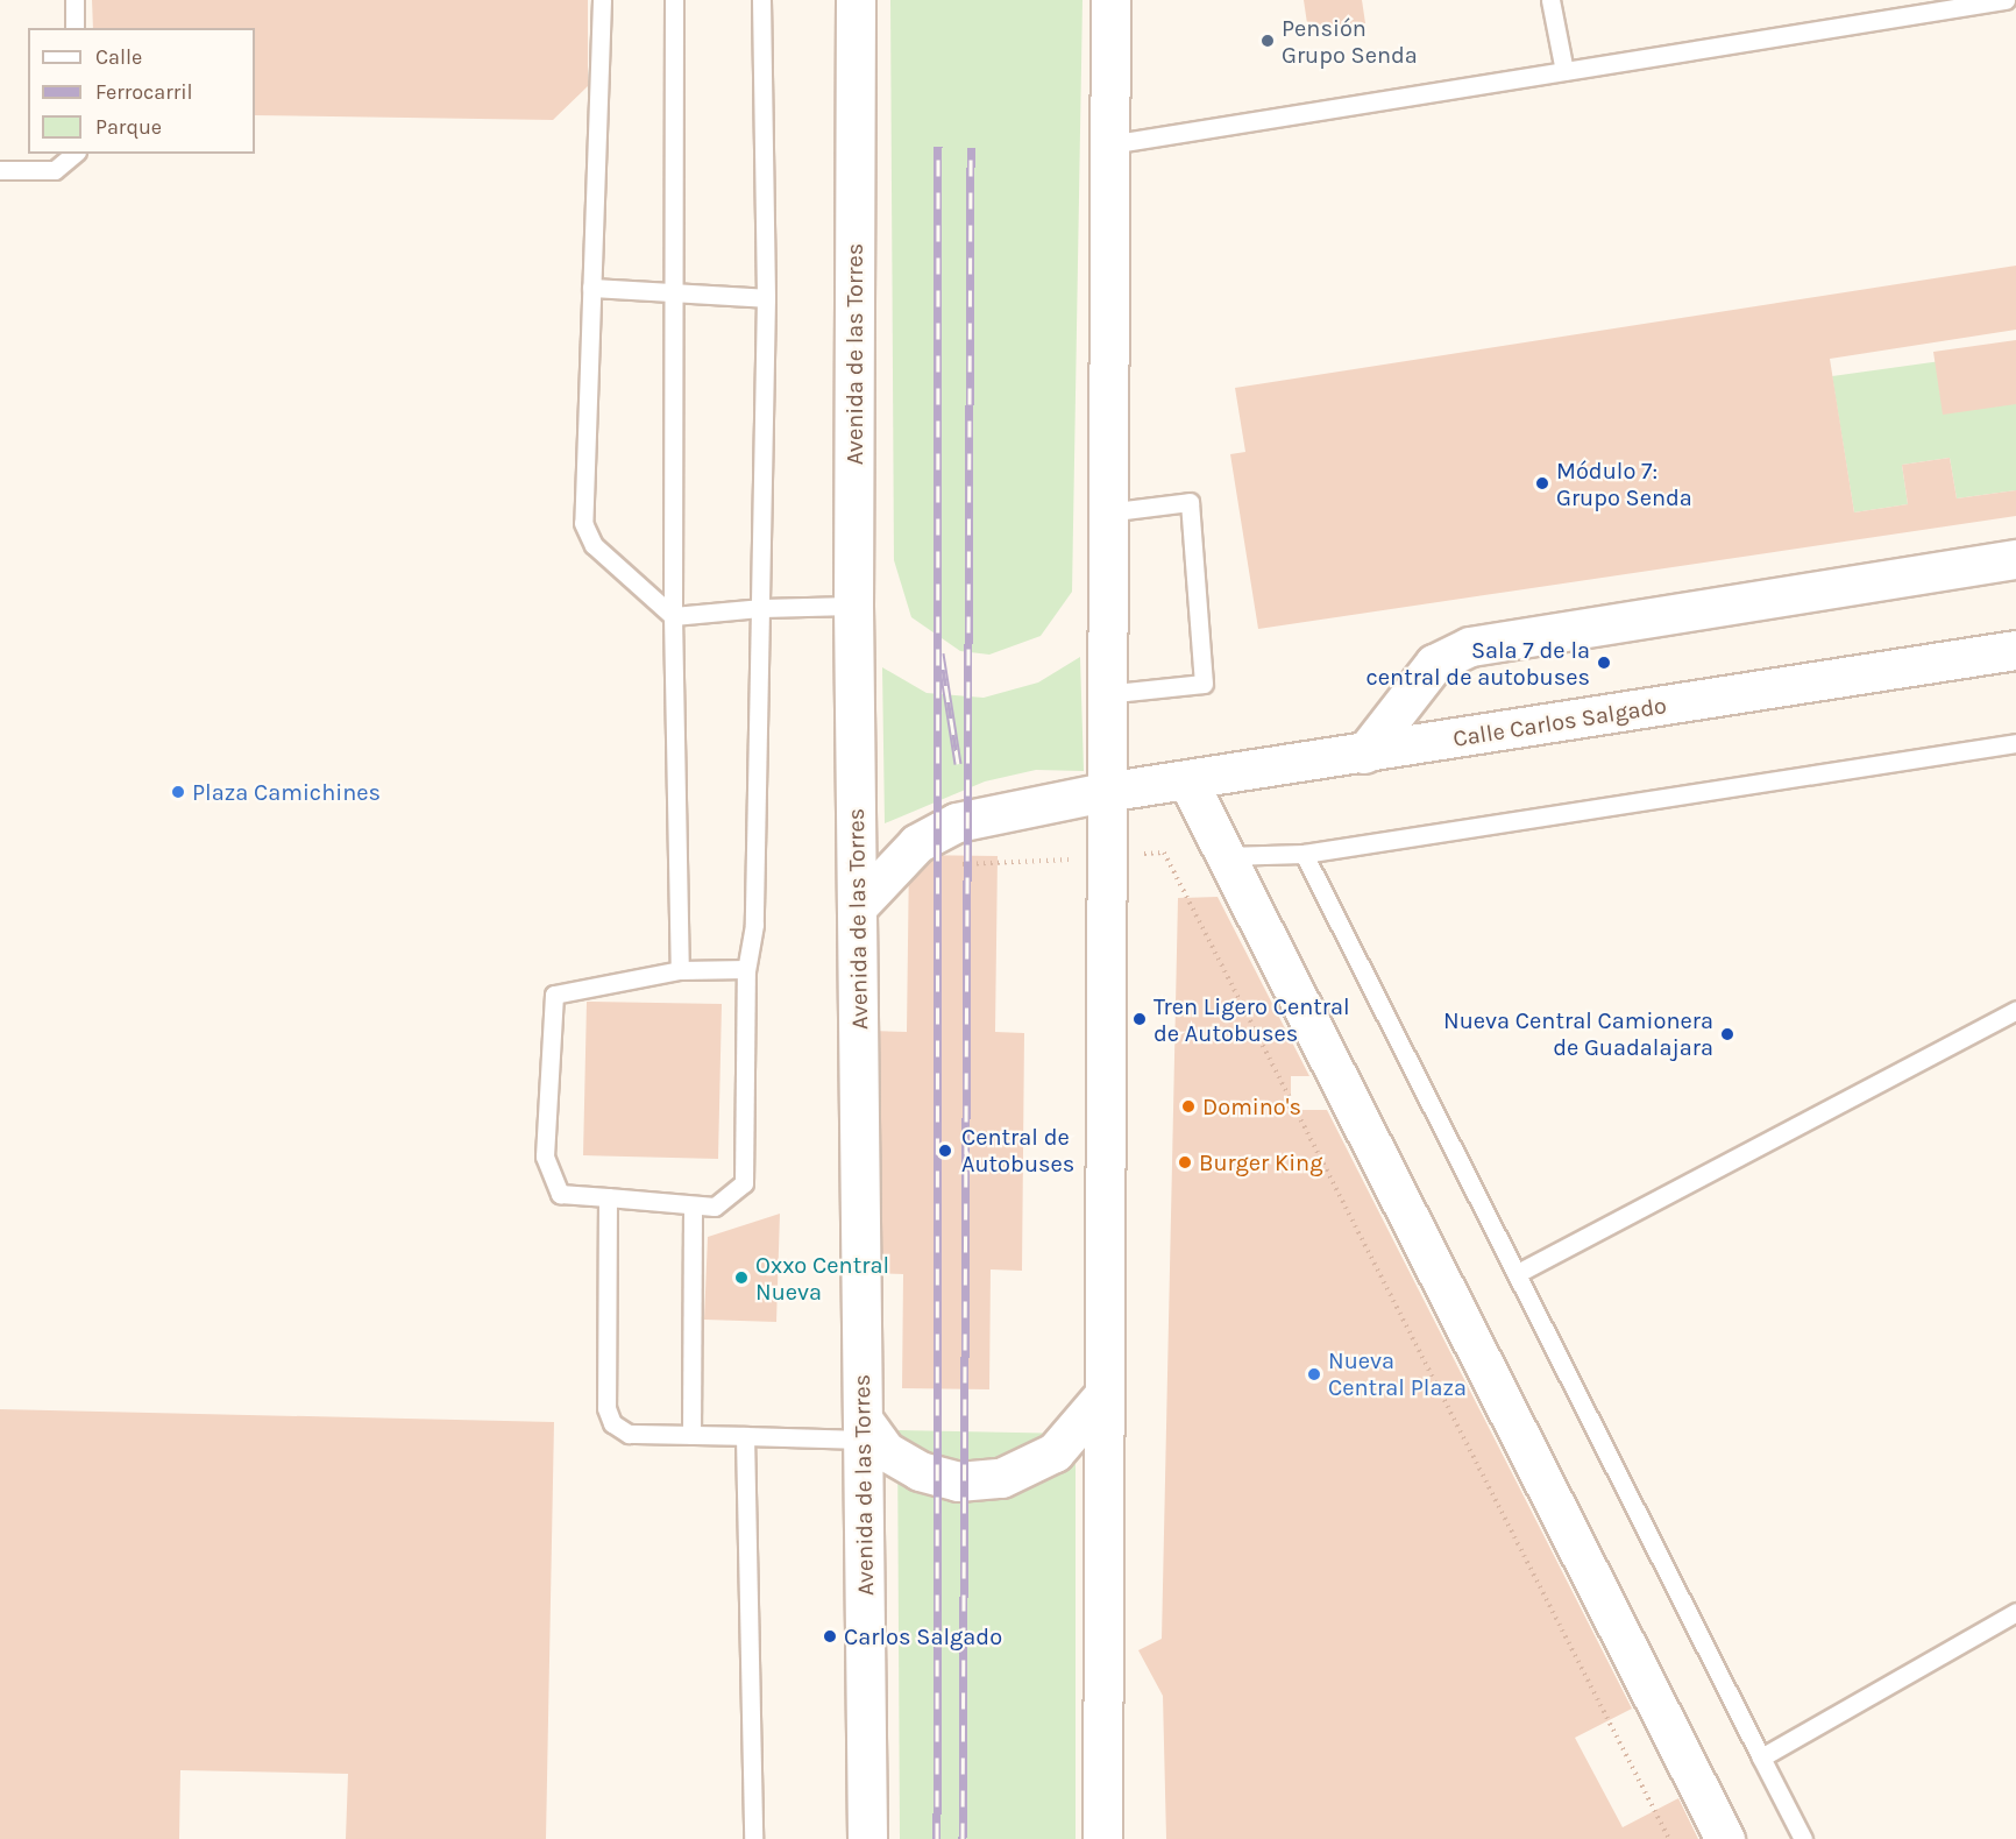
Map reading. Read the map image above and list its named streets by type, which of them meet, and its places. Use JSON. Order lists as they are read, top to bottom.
{
  "streets": {
    "street": ["Avenida de las Torres", "Calle Carlos Salgado"]
  },
  "crossings": [
    ["Avenida de las Torres", "Calle Carlos Salgado"]
  ],
  "places": [
    "Pensión Grupo Senda",
    "Módulo 7: Grupo Senda",
    "Sala 7 de la central de autobuses",
    "Plaza Camichines",
    "Tren Ligero Central de Autobuses",
    "Nueva Central Camionera de Guadalajara",
    "Domino's",
    "Central de Autobuses",
    "Burger King",
    "Oxxo Central Nueva",
    "Nueva Central Plaza",
    "Carlos Salgado"
  ],
  "legend": ["Calle", "Ferrocarril", "Parque"]
}
